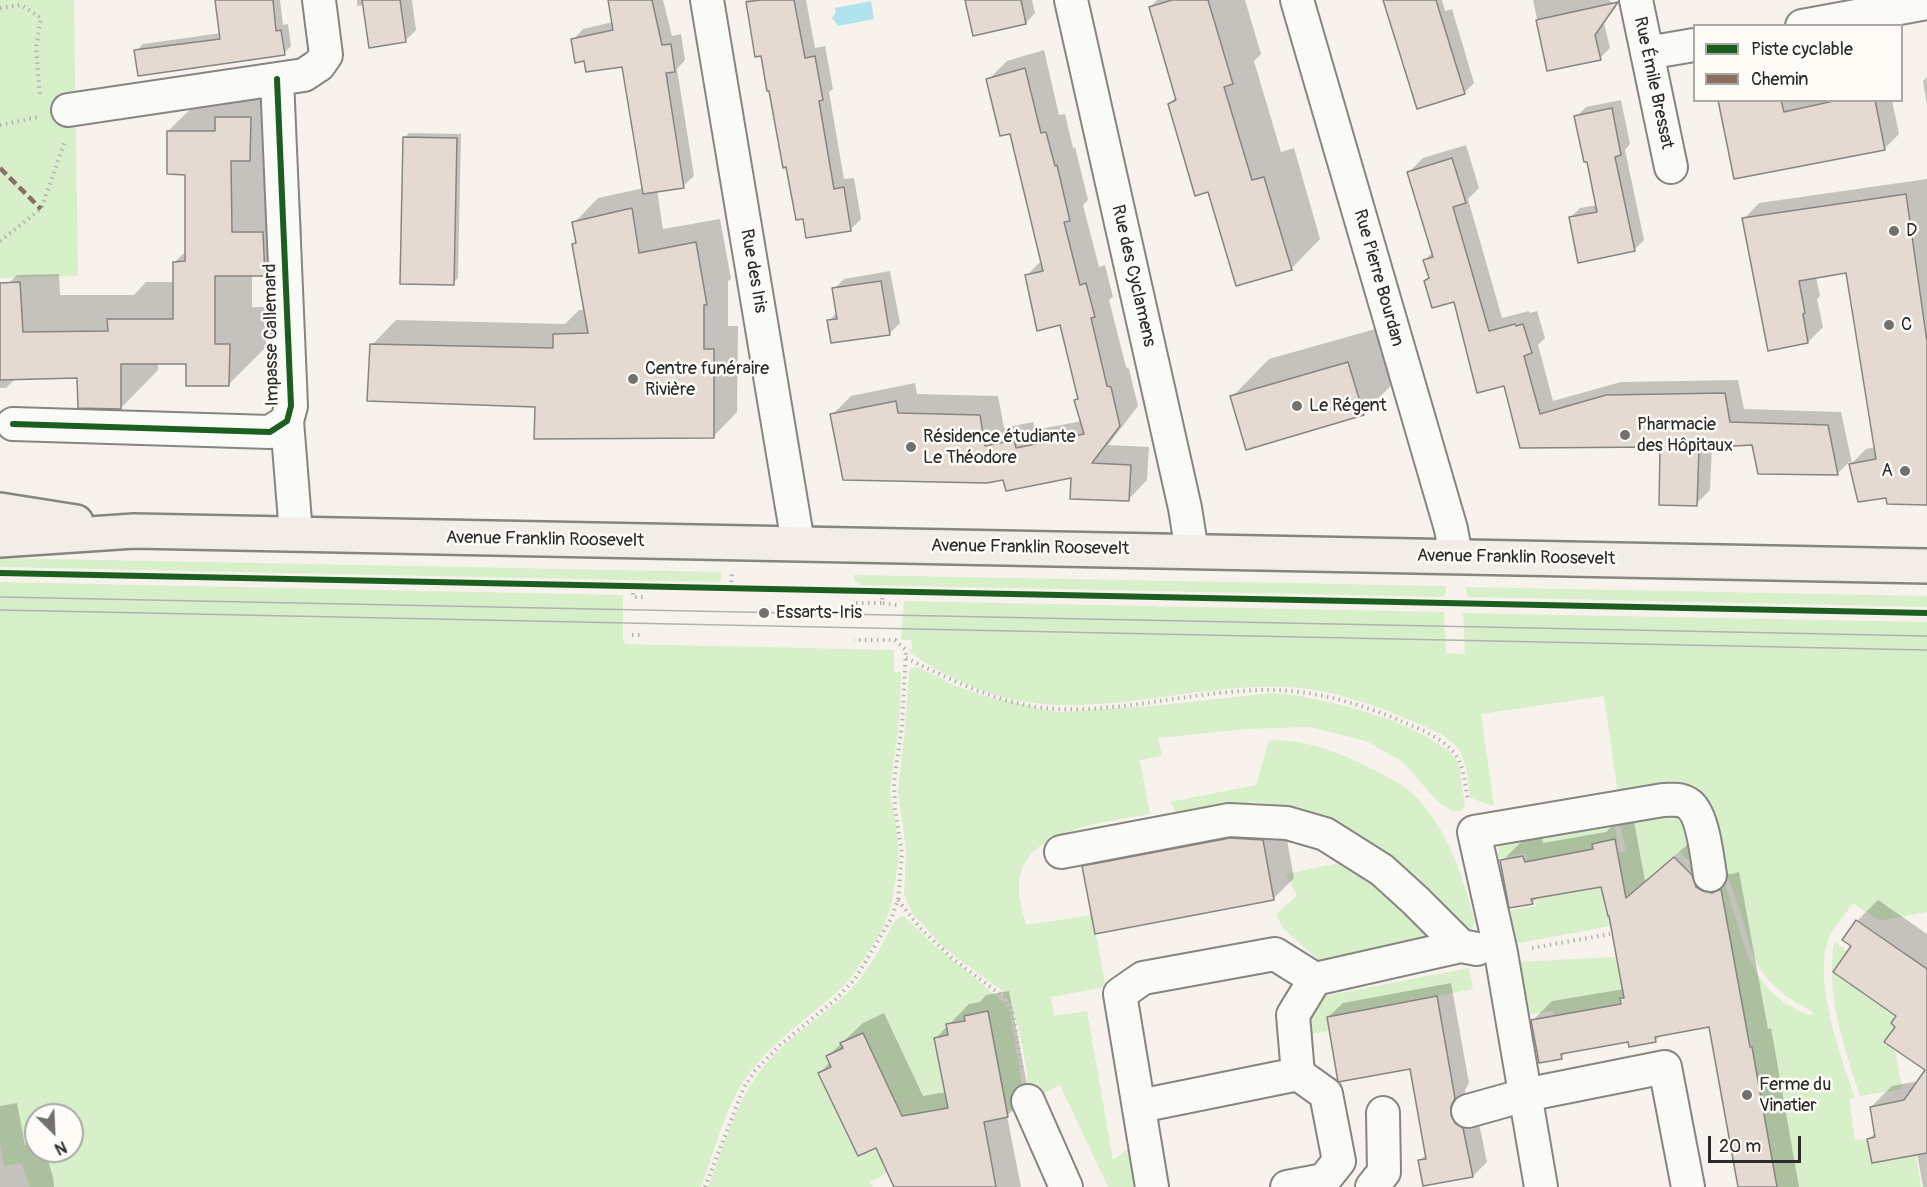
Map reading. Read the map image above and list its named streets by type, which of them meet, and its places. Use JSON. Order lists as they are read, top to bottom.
{
  "streets": {
    "main road": ["Avenue Franklin Roosevelt"],
    "street": [
      "Rue Émile Bressat",
      "Rue des Iris",
      "Rue des Cyclamens",
      "Rue Pierre Bourdan",
      "Impasse Callemard"
    ]
  },
  "crossings": [
    ["Rue des Iris", "Avenue Franklin Roosevelt"],
    ["Rue des Cyclamens", "Avenue Franklin Roosevelt"],
    ["Rue Pierre Bourdan", "Avenue Franklin Roosevelt"]
  ],
  "places": [
    "D",
    "C",
    "Centre funéraire Rivière",
    "Le Régent",
    "Pharmacie des Hôpitaux",
    "Résidence étudiante Le Théodore",
    "A",
    "Essarts-Iris",
    "Ferme du Vinatier"
  ],
  "legend": ["Piste cyclable", "Chemin"],
  "scale_bar": "20 m",
  "north": "bottom right"
}
